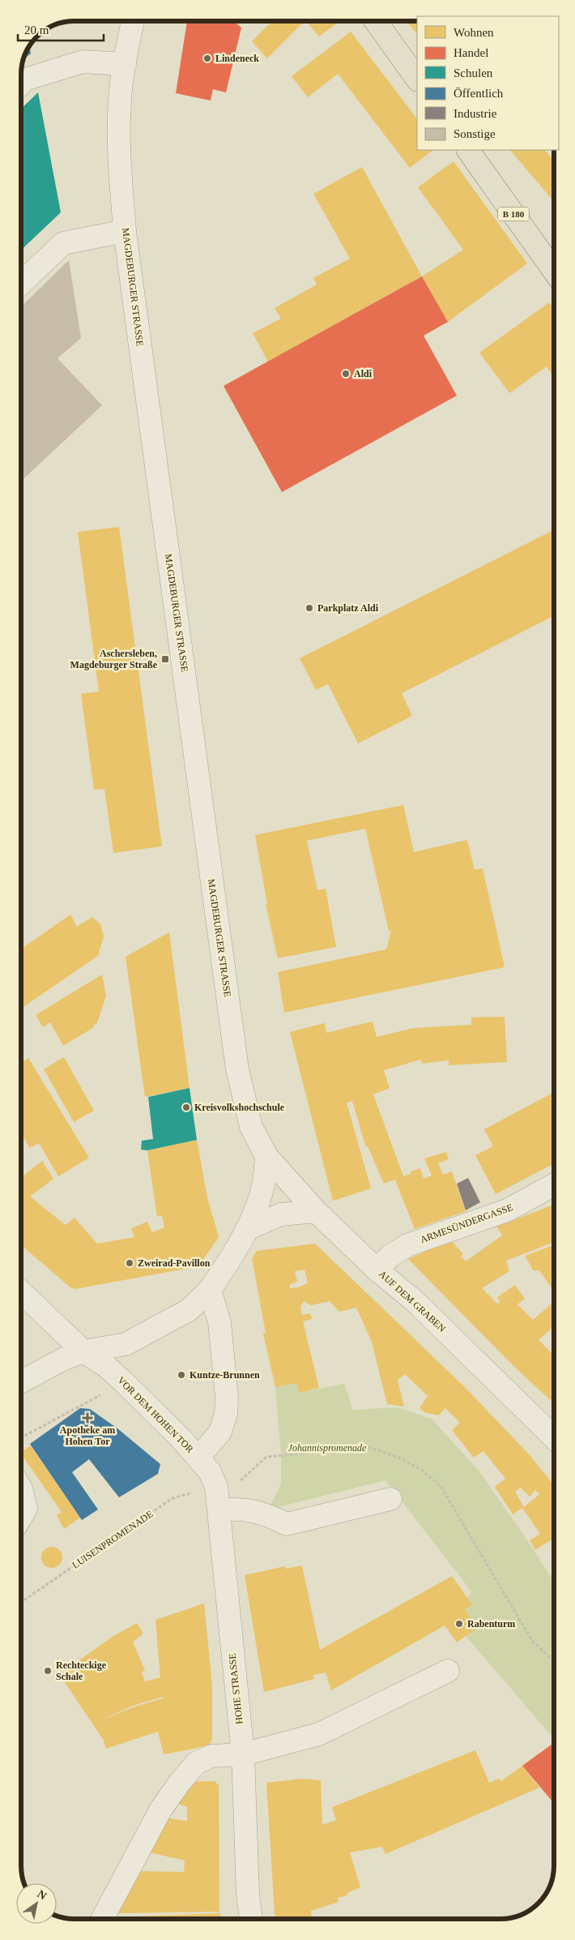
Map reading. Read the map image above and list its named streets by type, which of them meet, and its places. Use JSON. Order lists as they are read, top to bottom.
{
  "streets": {
    "main road": ["B 180"],
    "street": [
      "MAGDEBURGER STRASSE",
      "ARMESÜNDERGASSE",
      "AUF DEM GRABEN",
      "VOR DEM HOHEN TOR",
      "HOHE STRASSE"
    ],
    "path": ["LUISENPROMENADE"]
  },
  "crossings": [
    ["MAGDEBURGER STRASSE", "AUF DEM GRABEN"],
    ["ARMESÜNDERGASSE", "AUF DEM GRABEN"],
    ["VOR DEM HOHEN TOR", "HOHE STRASSE"],
    ["LUISENPROMENADE", "HOHE STRASSE"]
  ],
  "parks": ["Johannispromenade"],
  "places": {
    "other": [
      "Lindeneck",
      "Aldi",
      "Parkplatz Aldi",
      "Kreisvolkshochschule",
      "Zweirad-Pavillon",
      "Kuntze-Brunnen",
      "Rabenturm",
      "Rechteckige Schale"
    ],
    "transit": ["Aschersleben, Magdeburger Straße"],
    "health": ["Apotheke am Hohen Tor"]
  },
  "legend": [
    "Wohnen",
    "Handel",
    "Schulen",
    "Öffentlich",
    "Industrie",
    "Sonstige"
  ],
  "scale_bar": "20 m",
  "north": "top right"
}
